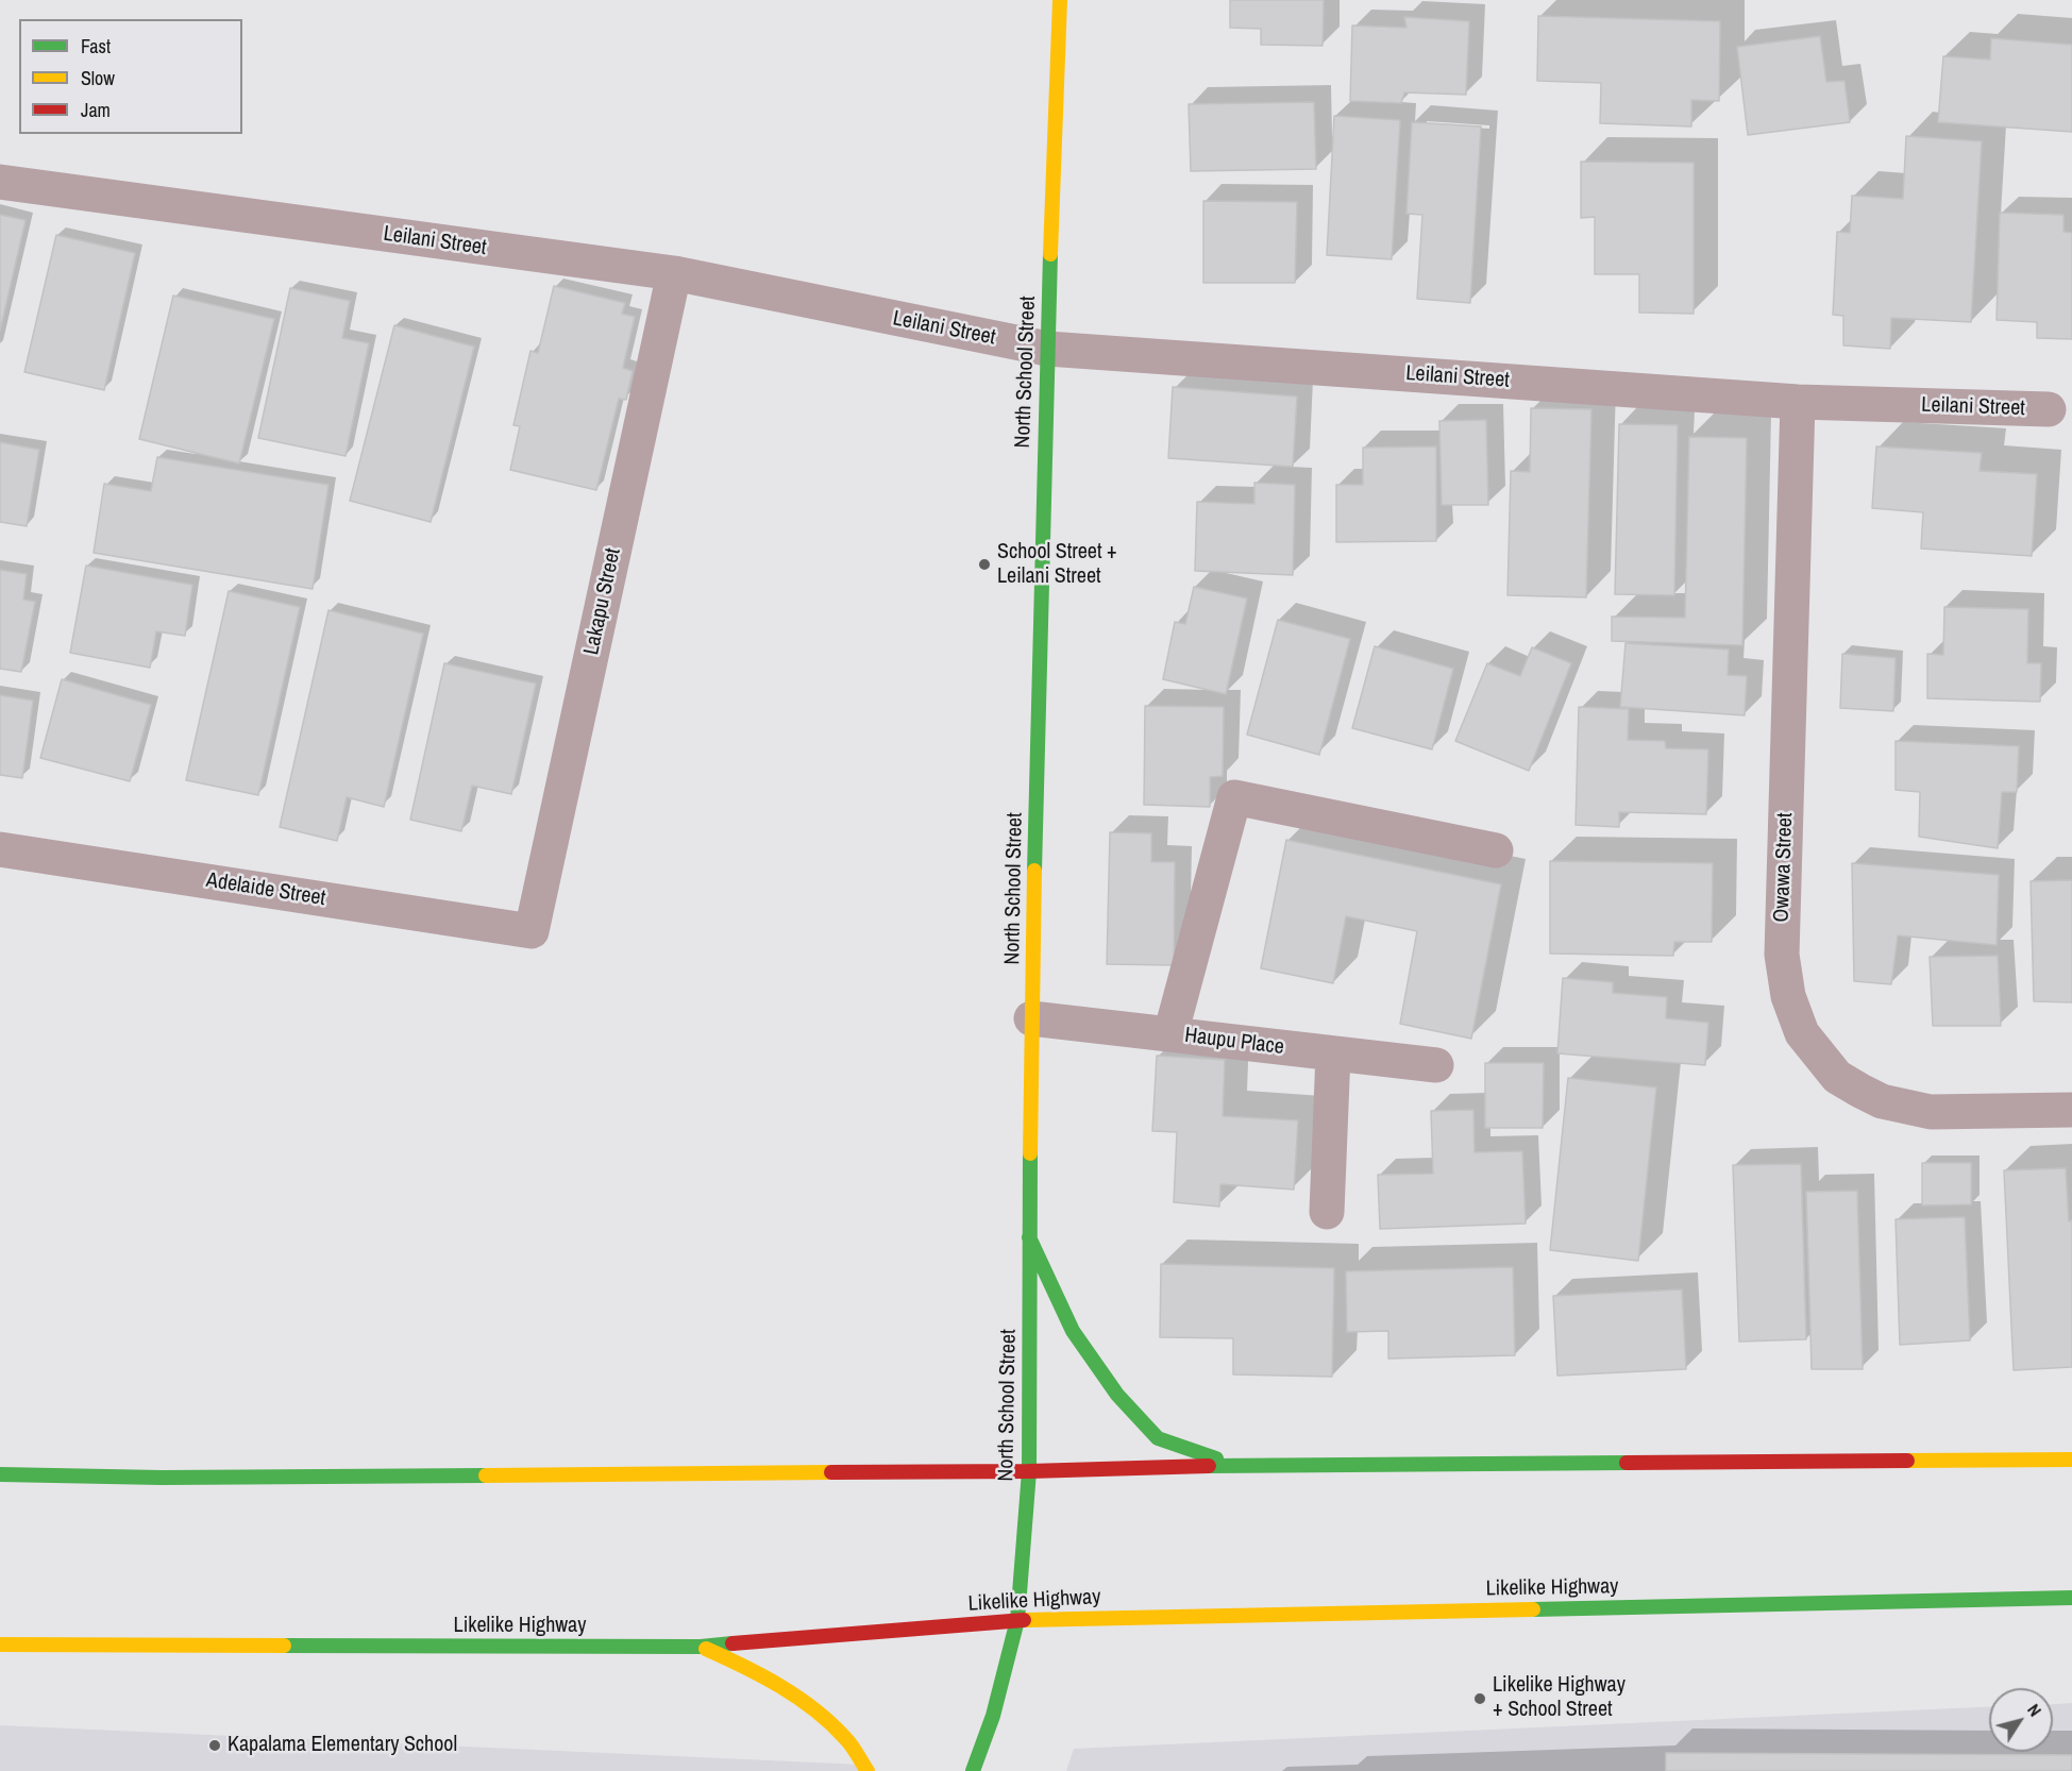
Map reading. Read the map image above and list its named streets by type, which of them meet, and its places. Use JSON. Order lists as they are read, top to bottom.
{
  "streets": {
    "main road": ["North School Street", "Likelike Highway"],
    "street": [
      "Leilani Street",
      "Lakapu Street",
      "Owawa Street",
      "Adelaide Street",
      "Haupu Place"
    ]
  },
  "crossings": [
    ["Leilani Street", "North School Street"],
    ["Leilani Street", "Lakapu Street"],
    ["Leilani Street", "Owawa Street"],
    ["North School Street", "Haupu Place"],
    ["North School Street", "Likelike Highway"],
    ["Lakapu Street", "Adelaide Street"]
  ],
  "places": ["School Street + Leilani Street", "Likelike Highway + School Street", "Kapalama Elementary School"],
  "legend": ["Fast", "Slow", "Jam"],
  "north": "top right"
}
